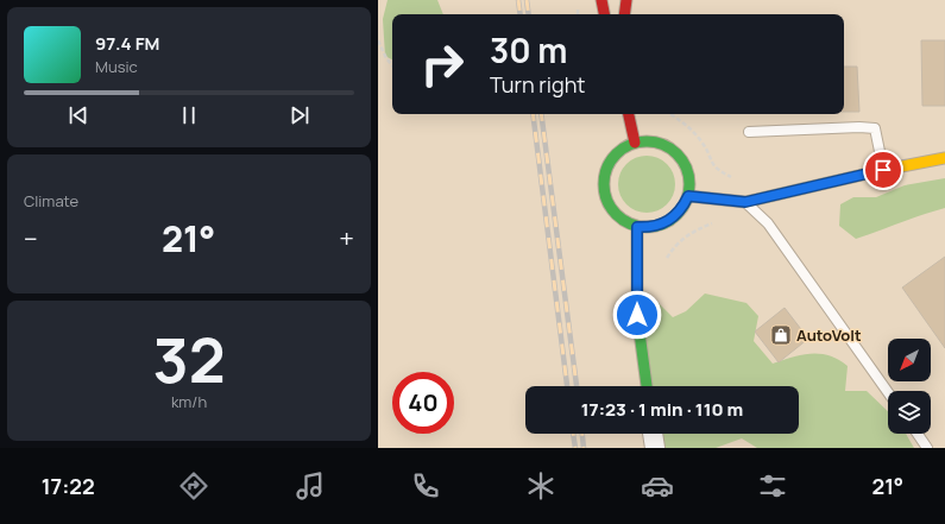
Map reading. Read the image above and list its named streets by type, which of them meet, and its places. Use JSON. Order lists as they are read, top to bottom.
{
  "places": {
    "shop": ["AutoVolt"]
  },
  "north": "bottom left",
  "page": {
    "turn": ["30 m", "Turn right"],
    "song": ["97.4 FM", "Music"],
    "tile": [
      "Climate",
      ["32", "km/h"]
    ],
    "heat": ["−", "21°", "+"],
    "limit": "40",
    "trip": "17:23 · 1 min · 110 m",
    "tabs": ["17:22", "21°"]
  }
}
